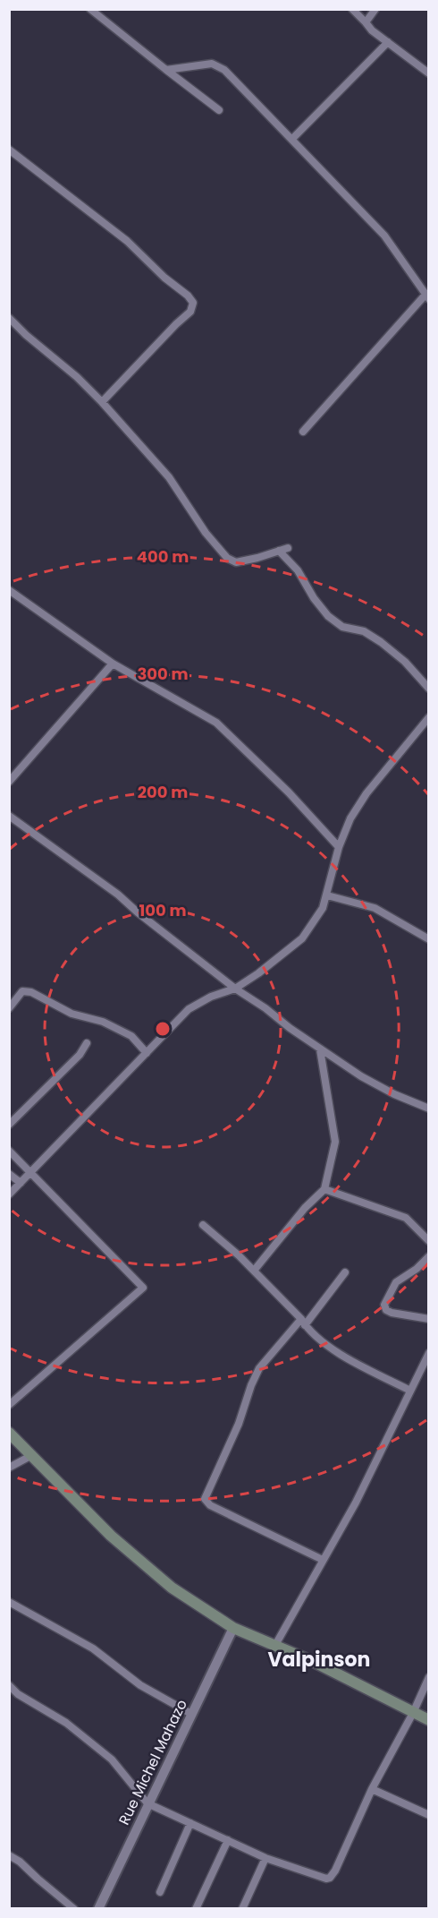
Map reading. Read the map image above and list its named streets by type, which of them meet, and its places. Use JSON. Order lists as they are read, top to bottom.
{
  "streets": {
    "street": ["Rue Michel Mahazo"]
  },
  "districts": ["Valpinson"],
  "rings": [
    "400 m",
    "300 m",
    "200 m",
    "100 m"
  ]
}
